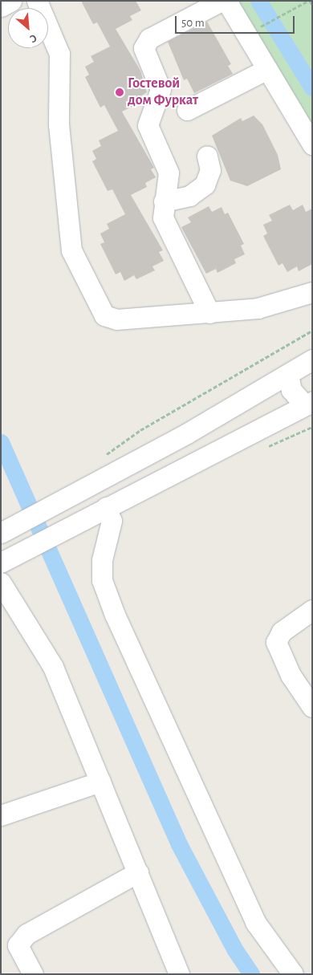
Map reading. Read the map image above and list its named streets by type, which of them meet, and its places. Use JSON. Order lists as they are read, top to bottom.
{
  "places": ["Гостевой дом Фуркат"],
  "scale_bar": "50 m",
  "north": "bottom right"
}
